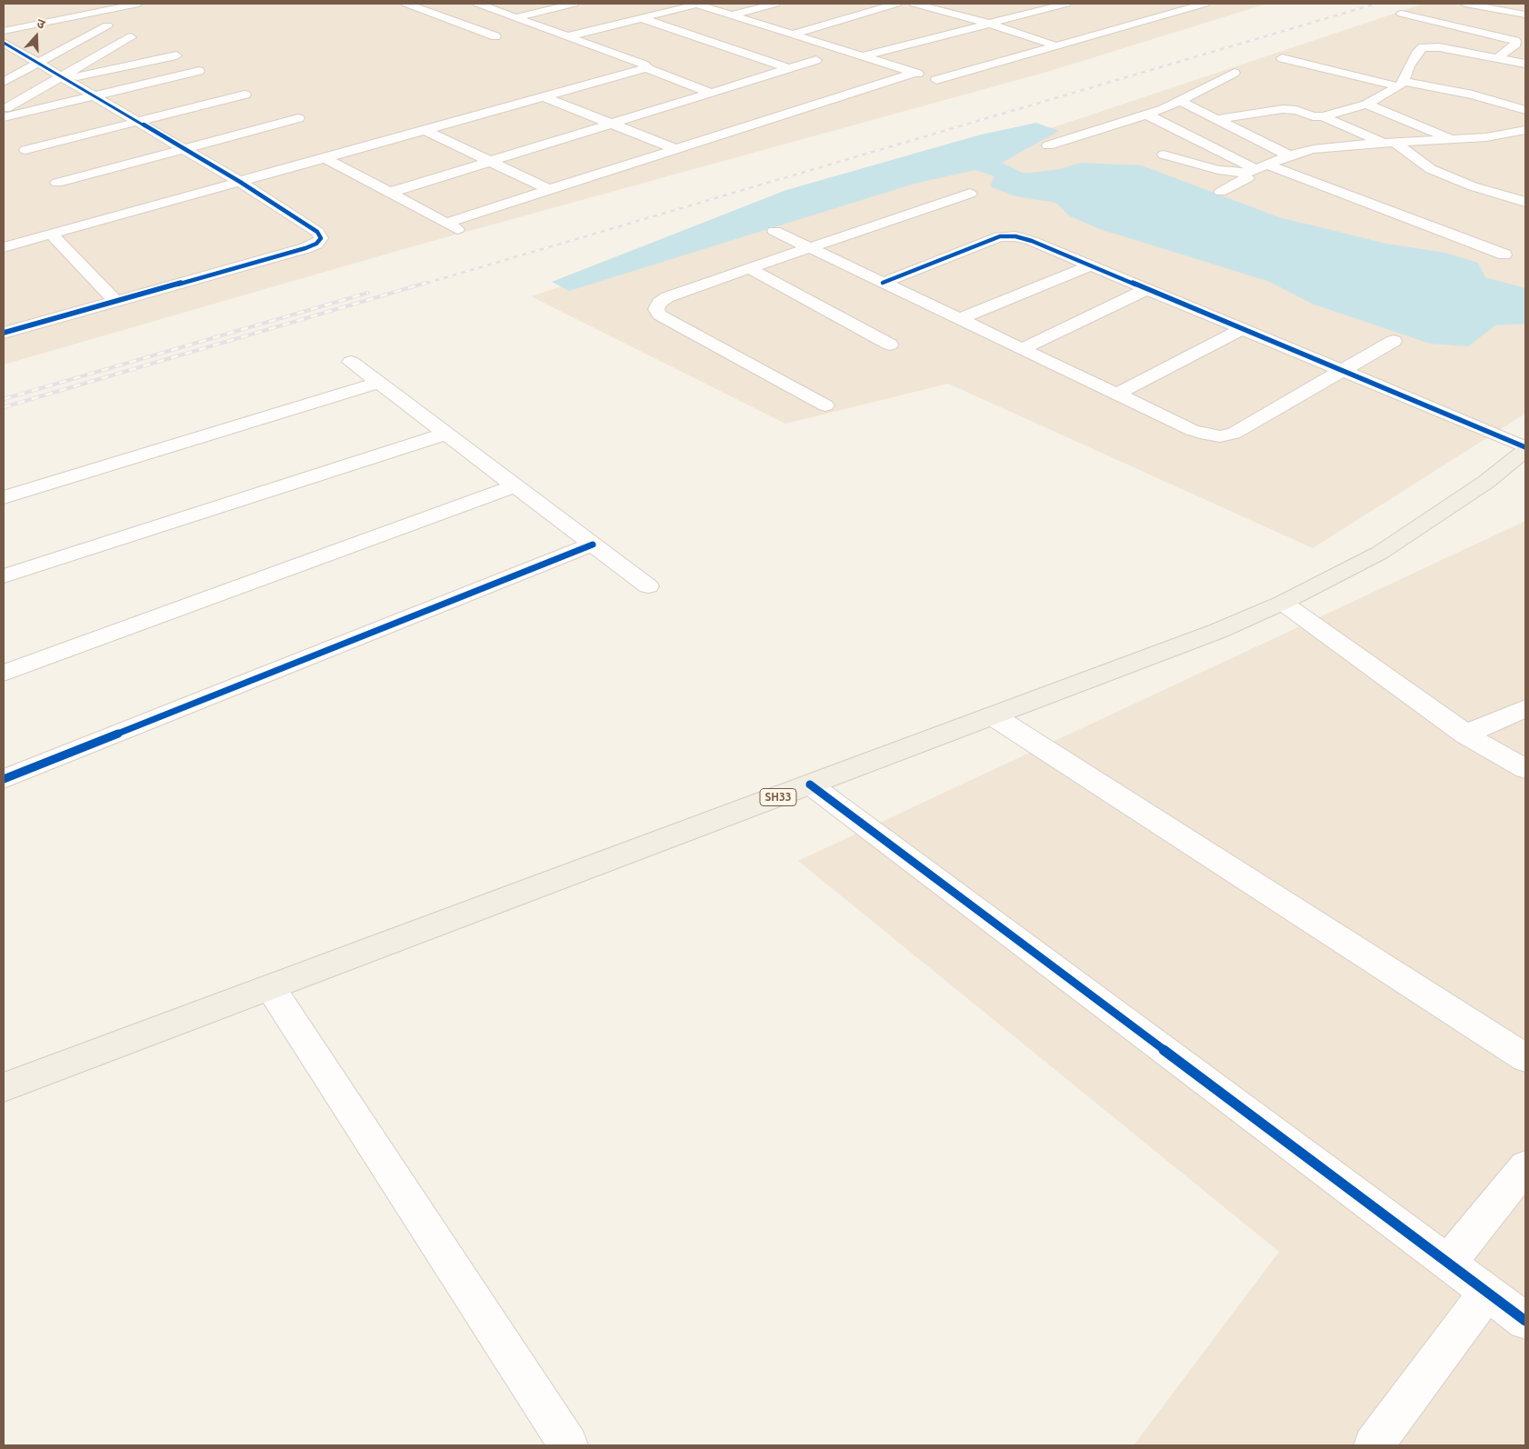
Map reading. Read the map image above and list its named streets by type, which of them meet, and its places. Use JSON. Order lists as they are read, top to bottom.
{
  "streets": {
    "main road": ["SH33"]
  },
  "north": "top"
}
